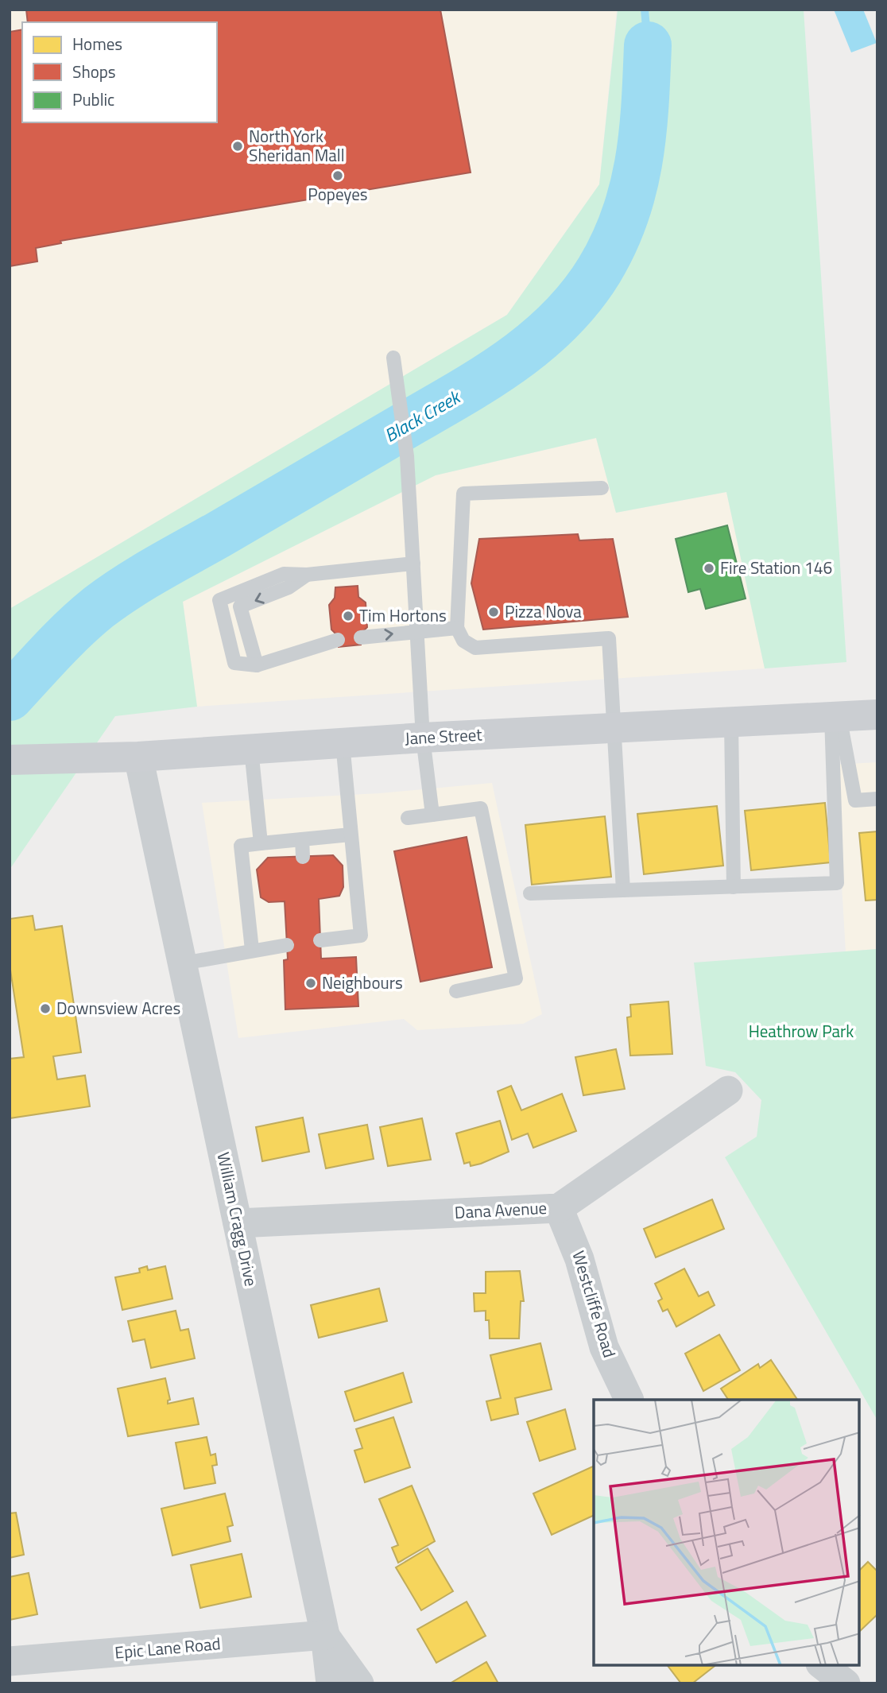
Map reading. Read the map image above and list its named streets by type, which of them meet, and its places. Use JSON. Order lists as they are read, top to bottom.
{
  "streets": {
    "main road": ["Jane Street"],
    "street": [
      "Dana Avenue",
      "William Cragg Drive",
      "Westcliffe Road",
      "Epic Lane Road"
    ]
  },
  "crossings": [
    ["Jane Street", "William Cragg Drive"],
    ["Dana Avenue", "William Cragg Drive"],
    ["Dana Avenue", "Westcliffe Road"],
    ["William Cragg Drive", "Epic Lane Road"]
  ],
  "water": ["Black Creek"],
  "parks": ["Heathrow Park"],
  "places": [
    "North York Sheridan Mall",
    "Popeyes",
    "Fire Station 146",
    "Pizza Nova",
    "Tim Hortons",
    "Neighbours",
    "Downsview Acres"
  ],
  "legend": ["Homes", "Shops", "Public"]
}
